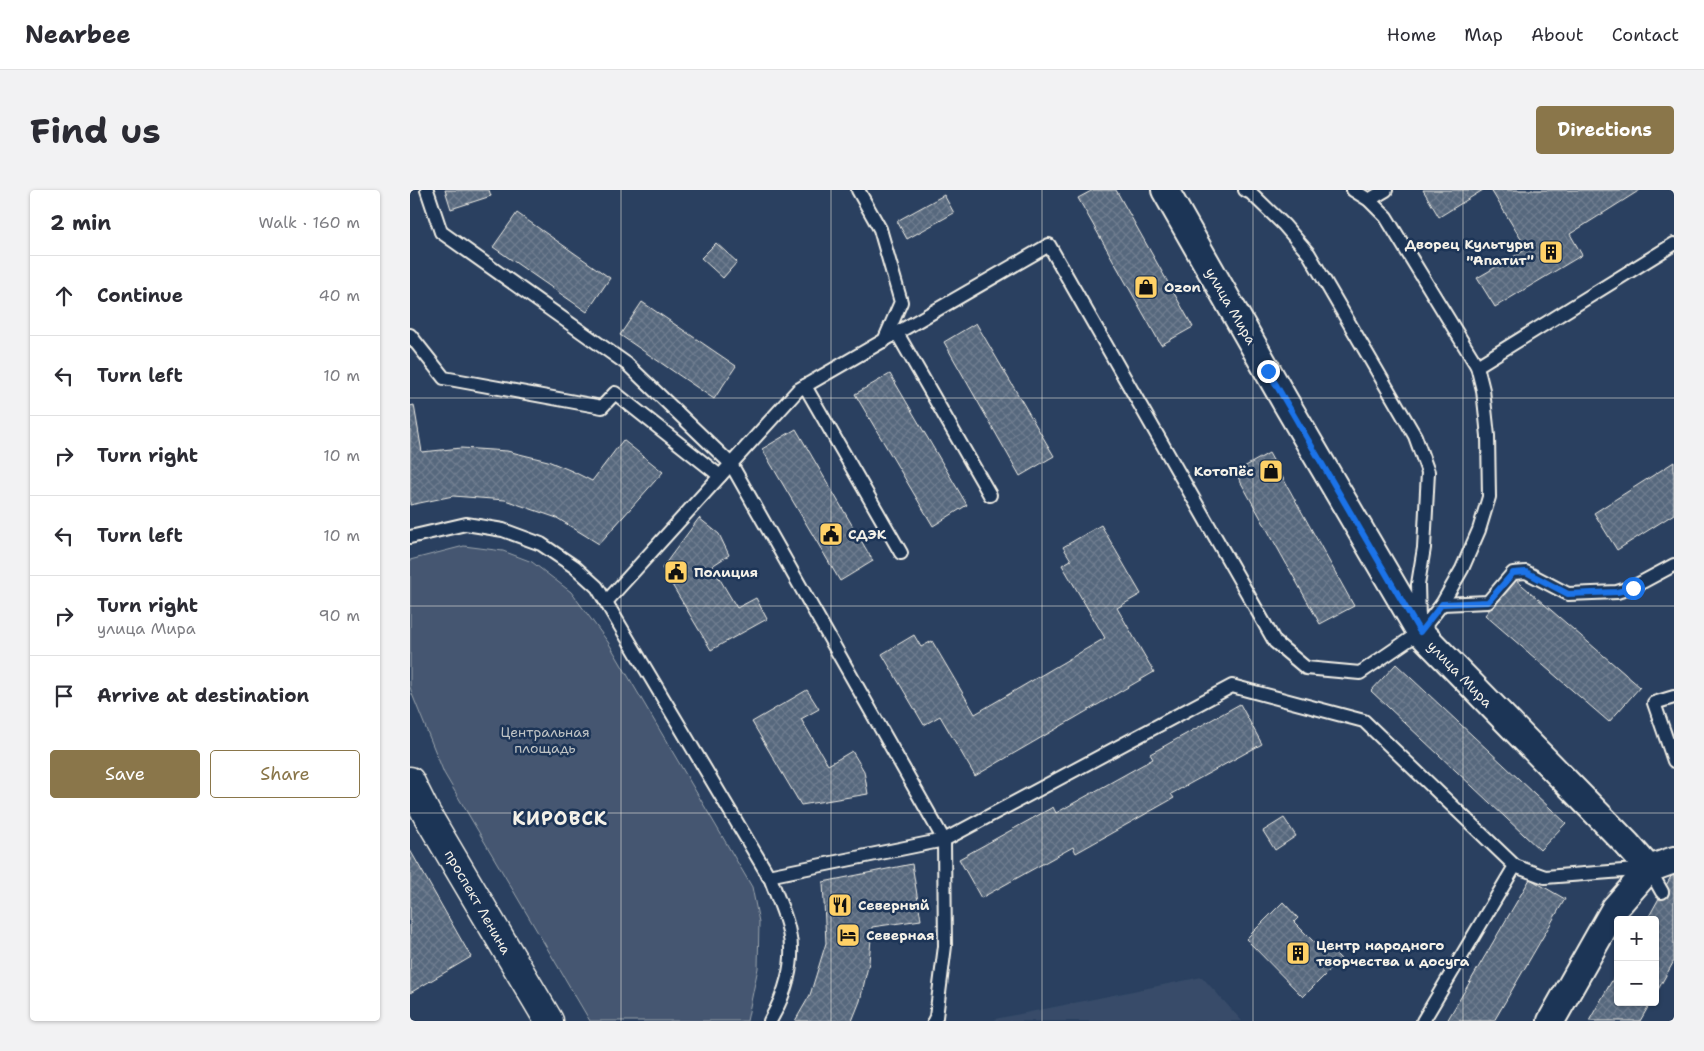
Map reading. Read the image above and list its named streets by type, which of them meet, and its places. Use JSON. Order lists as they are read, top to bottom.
{
  "streets": {
    "main road": ["проспект Ленина"],
    "street": ["улица Мира"]
  },
  "districts": ["КИРОВСК"],
  "parks": ["Центральная площадь"],
  "places": {
    "building": ["Дворец Культуры \"Апатит\"", "Центр народного творчества и досуга"],
    "shop": ["Ozon", "КотоПёс"],
    "public building": ["СДЭК", "Полиция"],
    "restaurant": ["Северный"],
    "hotel": ["Северная"]
  },
  "page": {
    "header": "Nearbee",
    "nav": [
      "Home",
      "Map",
      "About",
      "Contact"
    ],
    "buttons": [
      "Directions",
      ["Save", "Share"]
    ],
    "title": "Find us",
    "heading": ["2 min", "Walk · 160 m"],
    "list": [
      ["Continue", "40 m"],
      ["Turn left", "10 m"],
      ["Turn right", "10 m"],
      ["Turn left", "10 m"],
      ["Turn right", "улица Мира", "90 m"],
      "Arrive at destination"
    ],
    "map_buttons": ["+", "−"]
  }
}
